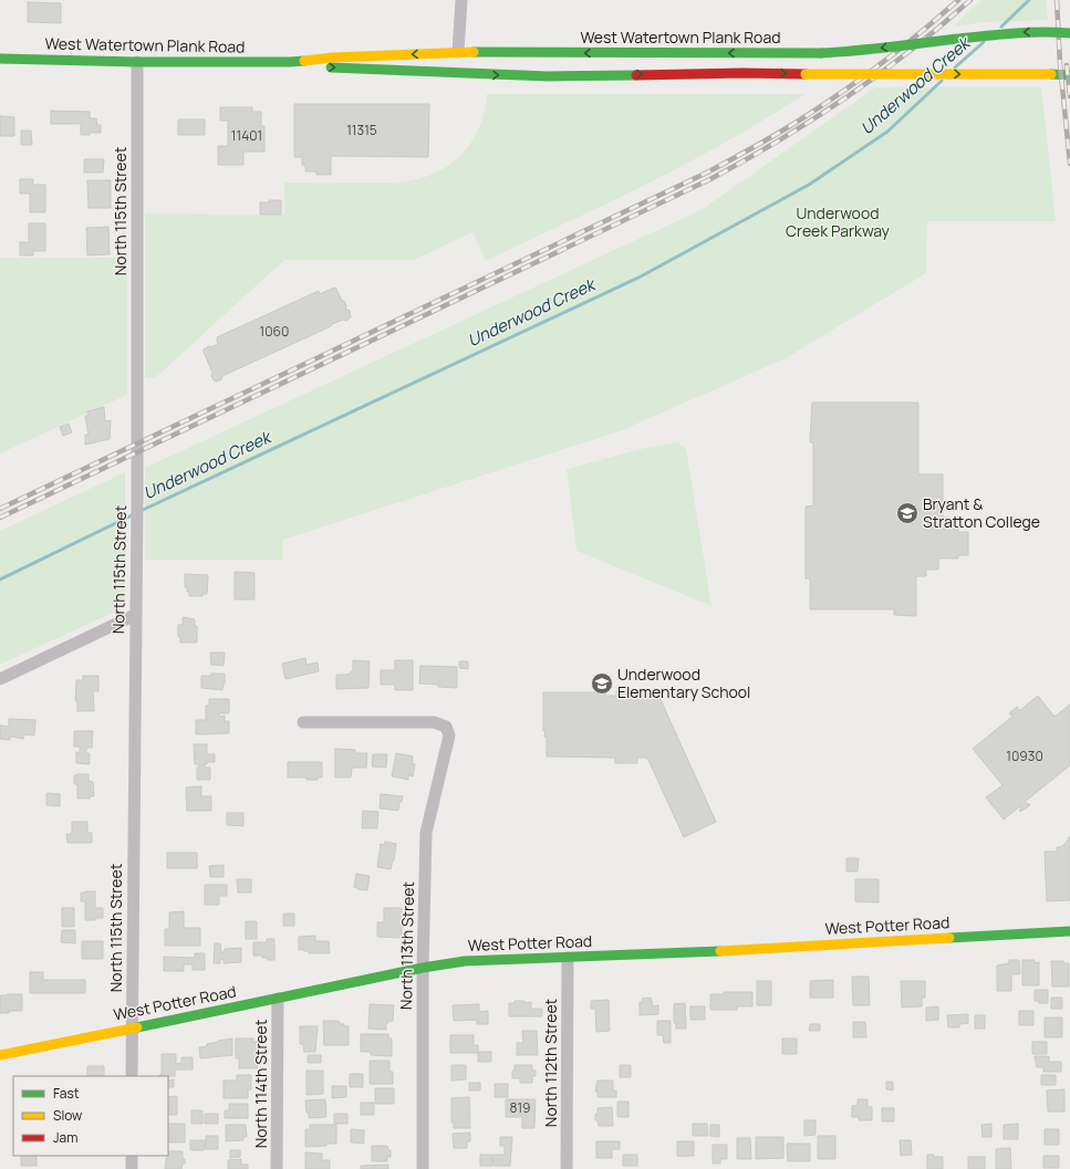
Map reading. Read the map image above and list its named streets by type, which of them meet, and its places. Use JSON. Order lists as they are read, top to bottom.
{
  "streets": {
    "street": [
      "West Watertown Plank Road",
      "North 115th Street",
      "West Potter Road",
      "North 113th Street",
      "North 112th Street",
      "North 114th Street"
    ]
  },
  "crossings": [
    ["West Watertown Plank Road", "North 115th Street"],
    ["North 115th Street", "West Potter Road"],
    ["West Potter Road", "North 113th Street"],
    ["West Potter Road", "North 112th Street"],
    ["West Potter Road", "North 114th Street"]
  ],
  "water": ["Underwood Creek"],
  "parks": ["Underwood Creek Parkway"],
  "places": {
    "school or university": ["Bryant & Stratton College", "Underwood Elementary School"]
  },
  "house_numbers": [
    "11315",
    "11401",
    "1060",
    "10930",
    "819"
  ],
  "legend": ["Fast", "Slow", "Jam"]
}
